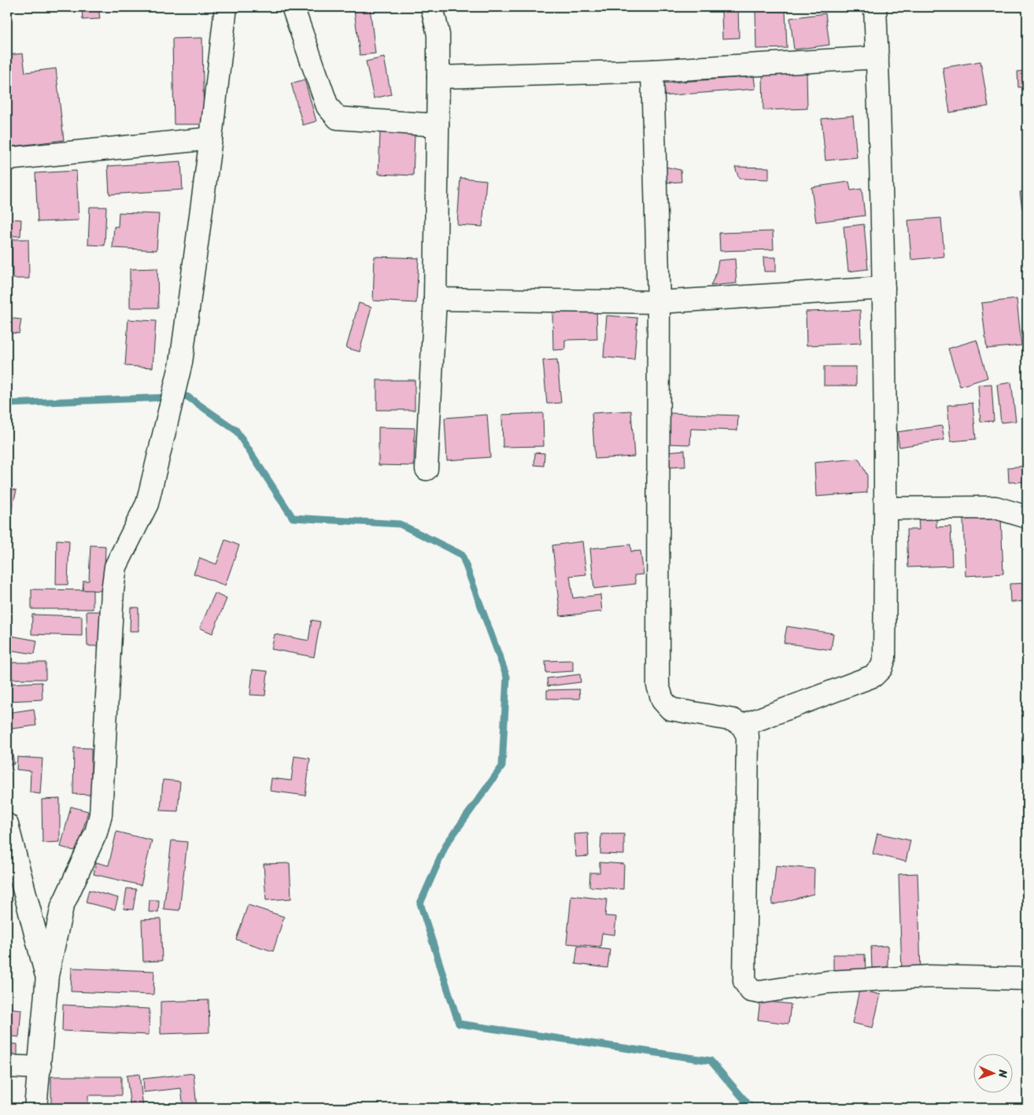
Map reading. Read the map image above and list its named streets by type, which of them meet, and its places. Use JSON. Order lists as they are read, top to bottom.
{
  "north": "right"
}
